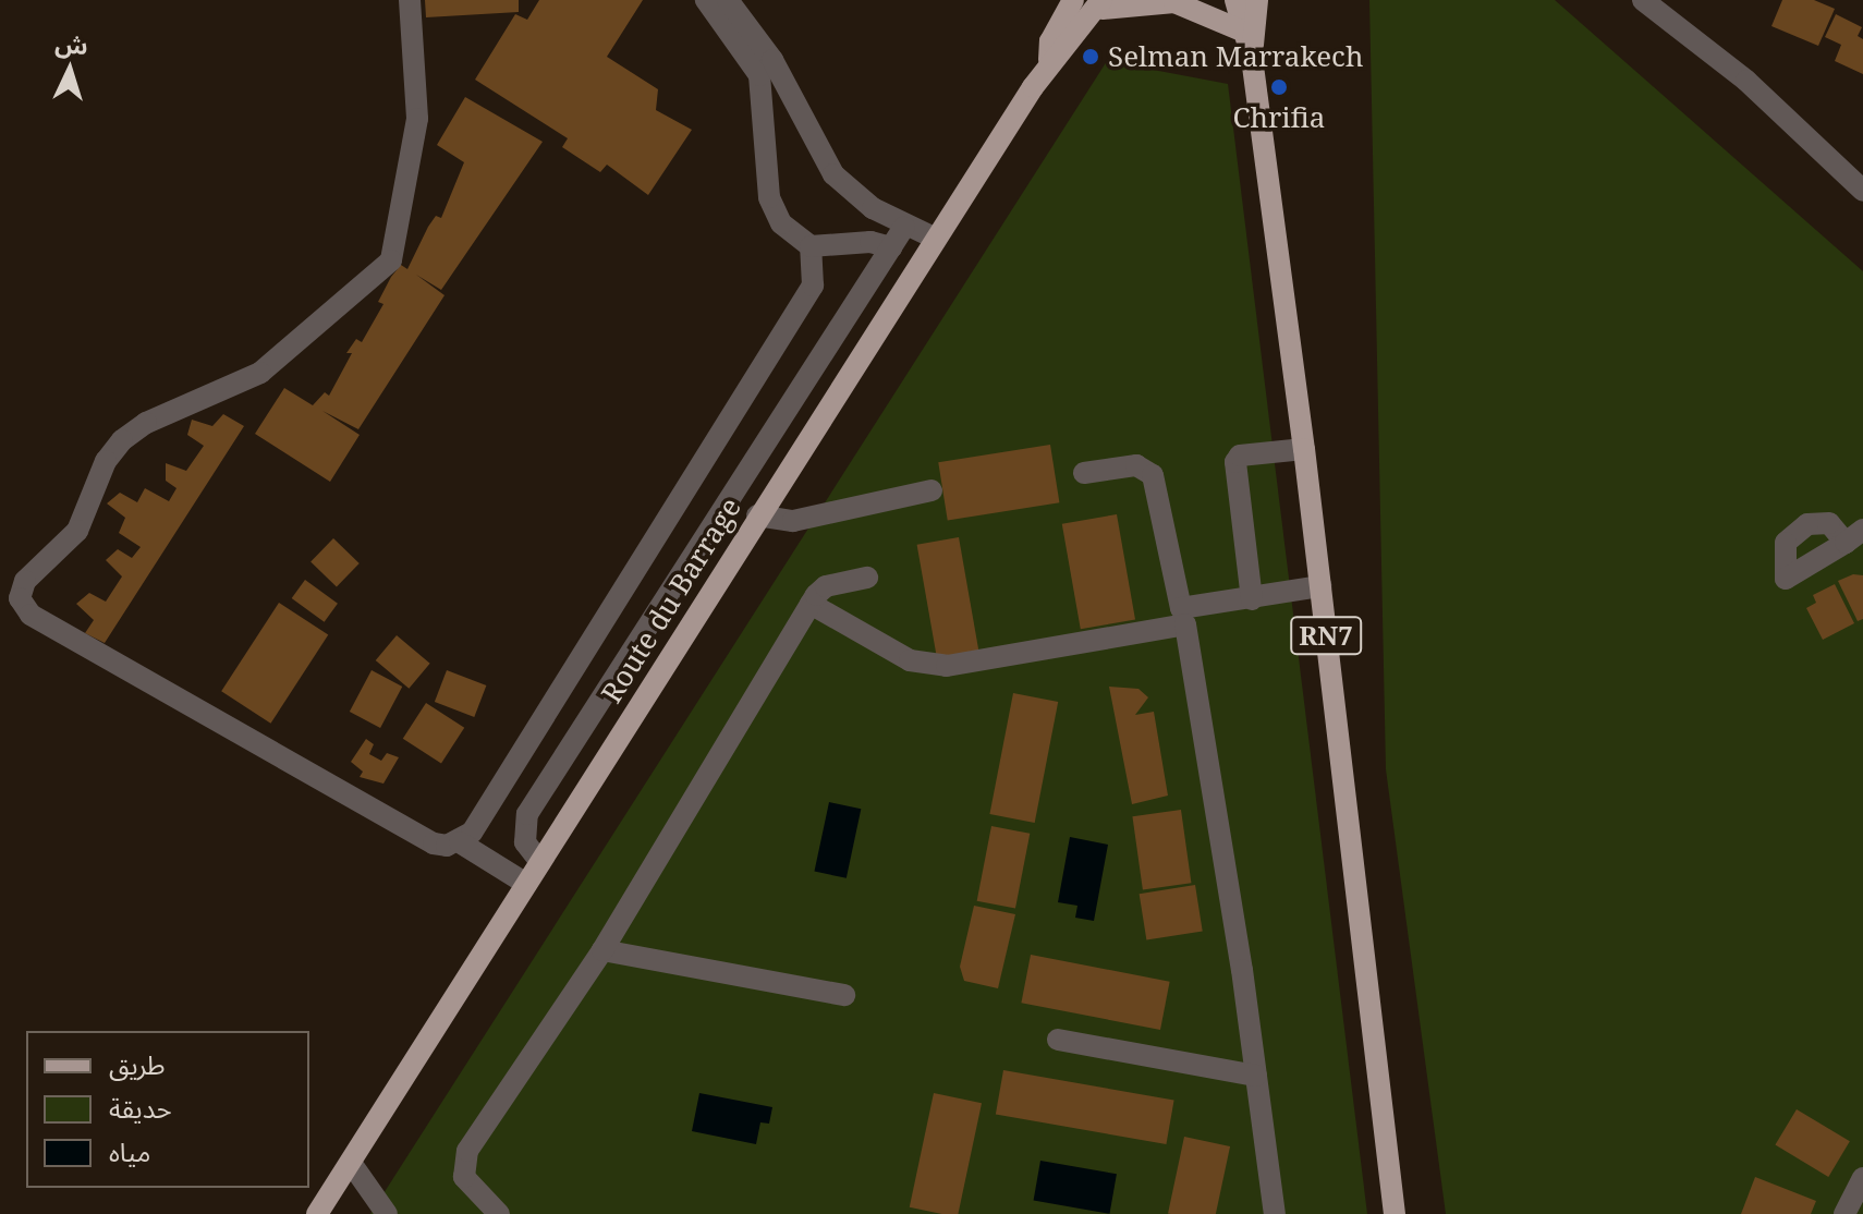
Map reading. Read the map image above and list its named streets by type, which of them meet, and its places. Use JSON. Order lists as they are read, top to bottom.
{
  "streets": {
    "main road": ["Route du Barrage", "RN7"]
  },
  "places": ["Selman Marrakech", "Chrifia"],
  "legend": ["طريق", "حديقة", "مياه"],
  "north": "top"
}
